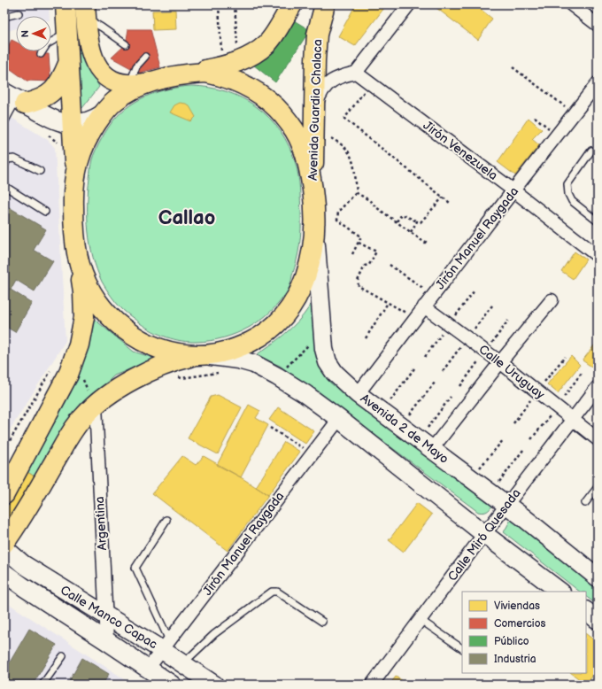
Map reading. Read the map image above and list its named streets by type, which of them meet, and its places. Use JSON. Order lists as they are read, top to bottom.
{
  "streets": {
    "main road": ["Avenida Guardia Chalaca", "Avenida 2 de Mayo", "Calle Manco Capac"],
    "street": [
      "Jirón Venezuela",
      "Jirón Manuel Raygada",
      "Calle Uruguay",
      "Argentina",
      "Calle Miró Quesada"
    ]
  },
  "crossings": [
    ["Jirón Venezuela", "Jirón Manuel Raygada"],
    ["Jirón Manuel Raygada", "Calle Uruguay"],
    ["Jirón Manuel Raygada", "Avenida 2 de Mayo"],
    ["Jirón Manuel Raygada", "Calle Manco Capac"],
    ["Calle Uruguay", "Calle Miró Quesada"],
    ["Avenida 2 de Mayo", "Calle Miró Quesada"],
    ["Argentina", "Calle Manco Capac"]
  ],
  "districts": ["Callao"],
  "legend": [
    "Viviendas",
    "Comercios",
    "Público",
    "Industria"
  ],
  "north": "left"
}
